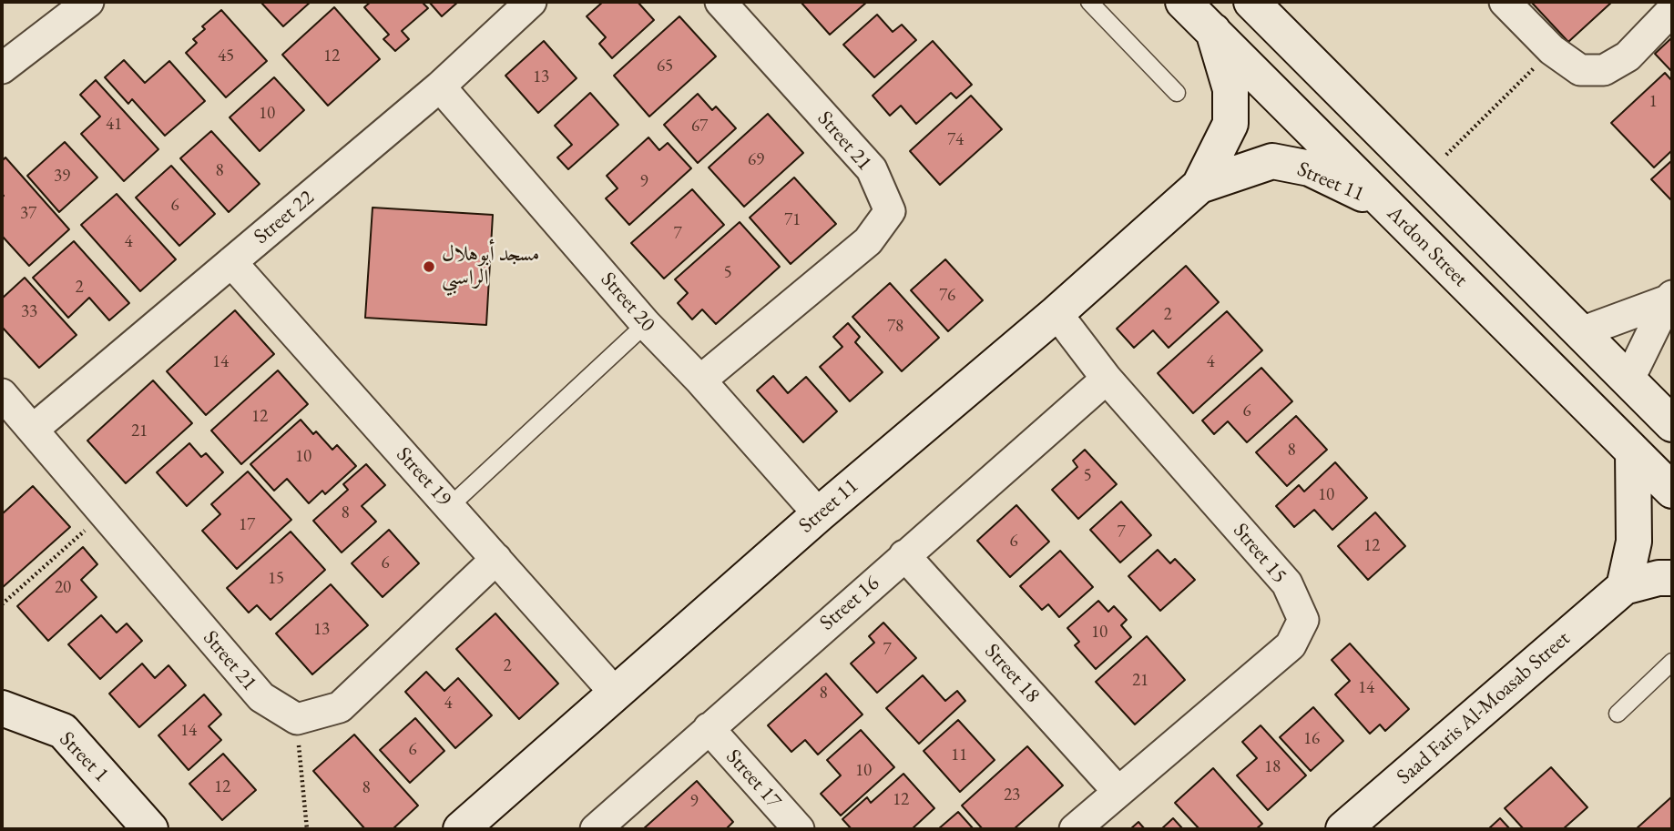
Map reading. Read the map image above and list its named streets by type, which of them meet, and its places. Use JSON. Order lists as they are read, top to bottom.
{
  "streets": {
    "street": [
      "Street 21",
      "Street 11",
      "Street 22",
      "Ardon Street",
      "Street 20",
      "Street 19",
      "Street 15",
      "Street 16",
      "Street 18",
      "Saad Faris Al-Moasab Street",
      "Street 1",
      "Street 17"
    ]
  },
  "crossings": [
    ["Street 21", "Street 22"],
    ["Street 21", "Street 20"],
    ["Street 11", "Ardon Street"],
    ["Street 11", "Street 20"],
    ["Street 11", "Street 19"],
    ["Street 11", "Street 15"],
    ["Street 22", "Street 20"],
    ["Street 22", "Street 19"],
    ["Street 15", "Street 16"],
    ["Street 15", "Street 18"],
    ["Street 16", "Street 18"],
    ["Street 16", "Street 17"]
  ],
  "places": ["مسجد أبوهلال الراسبي"],
  "house_numbers": [
    "45",
    "12",
    "65",
    "13",
    "1",
    "10",
    "41",
    "67",
    "74",
    "69",
    "8",
    "39",
    "9",
    "6",
    "37",
    "71",
    "7",
    "4",
    "5",
    "2",
    "76",
    "33",
    "2",
    "78",
    "14",
    "4",
    "6",
    "12",
    "21",
    "8",
    "10",
    "5",
    "10",
    "8",
    "17",
    "7",
    "6",
    "12",
    "6",
    "15",
    "20",
    "13",
    "10",
    "7",
    "2",
    "21",
    "14",
    "8",
    "4",
    "14",
    "16",
    "6",
    "11",
    "18",
    "10",
    "12",
    "8",
    "23",
    "12",
    "9"
  ]
}
